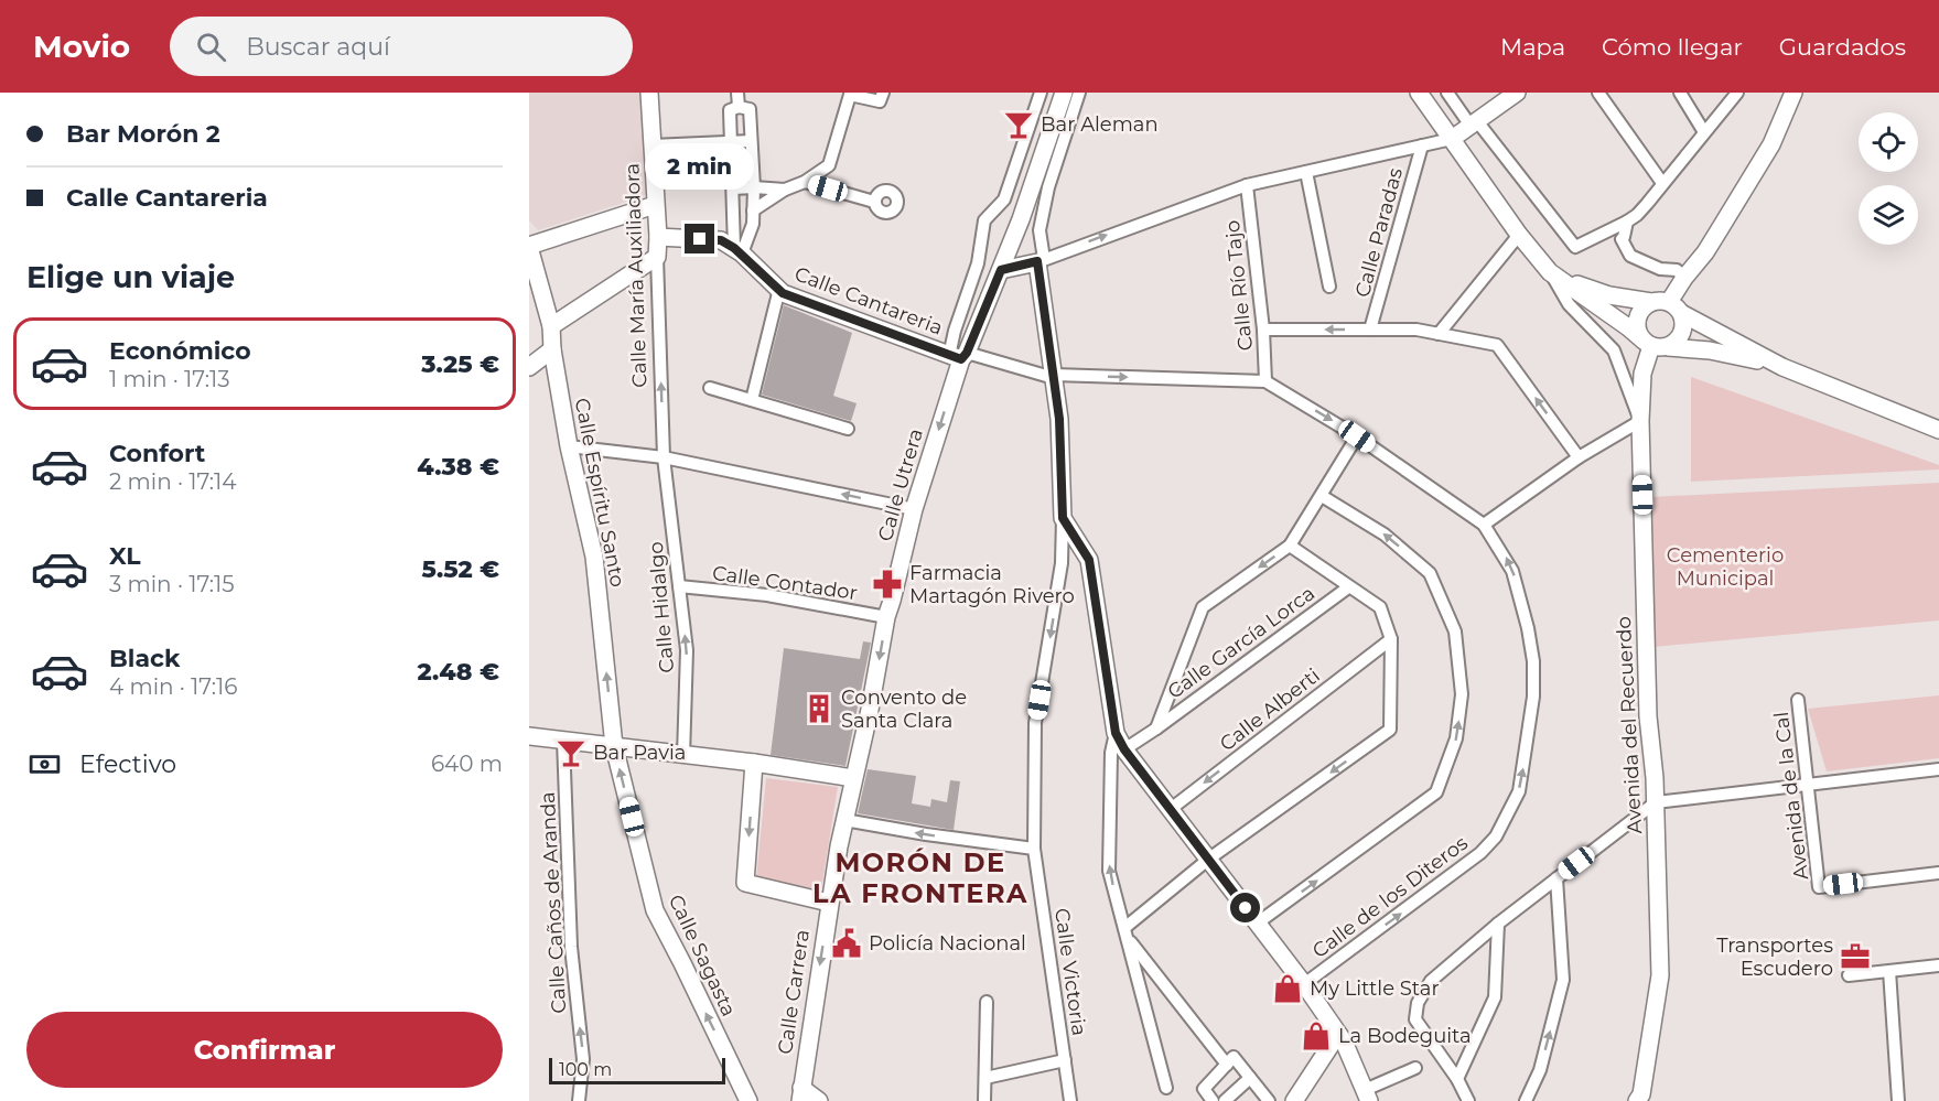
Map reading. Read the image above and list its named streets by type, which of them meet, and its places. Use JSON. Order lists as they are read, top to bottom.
{
  "streets": {
    "street": [
      "Calle Paradas",
      "Calle María Auxiliadora",
      "Calle Río Tajo",
      "Calle Cantareria",
      "Calle Utrera",
      "Calle Espíritu Santo",
      "Calle Contador",
      "Calle Hidalgo",
      "Calle García Lorca",
      "Calle Alberti",
      "Avenida del Recuerdo",
      "Avenida de la Cal",
      "Calle de los Diteros",
      "Calle Caños de Aranda",
      "Calle Sagasta",
      "Calle Victoria",
      "Calle Carrera"
    ]
  },
  "crossings": [
    ["Calle María Auxiliadora", "Calle Cantareria"],
    ["Calle María Auxiliadora", "Calle Hidalgo"],
    ["Calle Cantareria", "Calle Utrera"],
    ["Calle Utrera", "Calle Contador"],
    ["Calle Utrera", "Calle Carrera"],
    ["Calle Espíritu Santo", "Calle Sagasta"],
    ["Calle Contador", "Calle Hidalgo"]
  ],
  "one_way": [
    "Calle María Auxiliadora",
    "Calle Espíritu Santo",
    "Calle Hidalgo",
    "Calle Alberti",
    "Calle de los Diteros",
    "Calle Caños de Aranda",
    "Calle Sagasta",
    "Calle Carrera"
  ],
  "districts": ["MORÓN DE LA FRONTERA"],
  "parks": ["Cementerio Municipal"],
  "places": {
    "bar": ["Bar Aleman", "Bar Pavia"],
    "pharmacy": ["Farmacia Martagón Rivero"],
    "building": ["Convento de Santa Clara"],
    "public building": ["Policía Nacional"],
    "office": ["Transportes Escudero"],
    "shop": ["My Little Star", "La Bodeguita"]
  },
  "scale_bar": "100 m",
  "page": {
    "header": "Movio",
    "search": "Buscar aquí",
    "nav": ["Mapa", "Cómo llegar", "Guardados"],
    "banner": ["Bar Morón 2", "Calle Cantareria"],
    "bubble": "2 min",
    "heading": "Elige un viaje",
    "list": [
      {
        "name": "Económico",
        "note": "1 min · 17:13",
        "value": "3.25 €"
      },
      {
        "name": "Confort",
        "note": "2 min · 17:14",
        "value": "4.38 €"
      },
      {
        "name": "XL",
        "note": "3 min · 17:15",
        "value": "5.52 €"
      },
      {
        "name": "Black",
        "note": "4 min · 17:16",
        "value": "2.48 €"
      }
    ],
    "pay": ["Efectivo", "640 m"],
    "buttons": "Confirmar",
    "scale": "100 m"
  }
}
